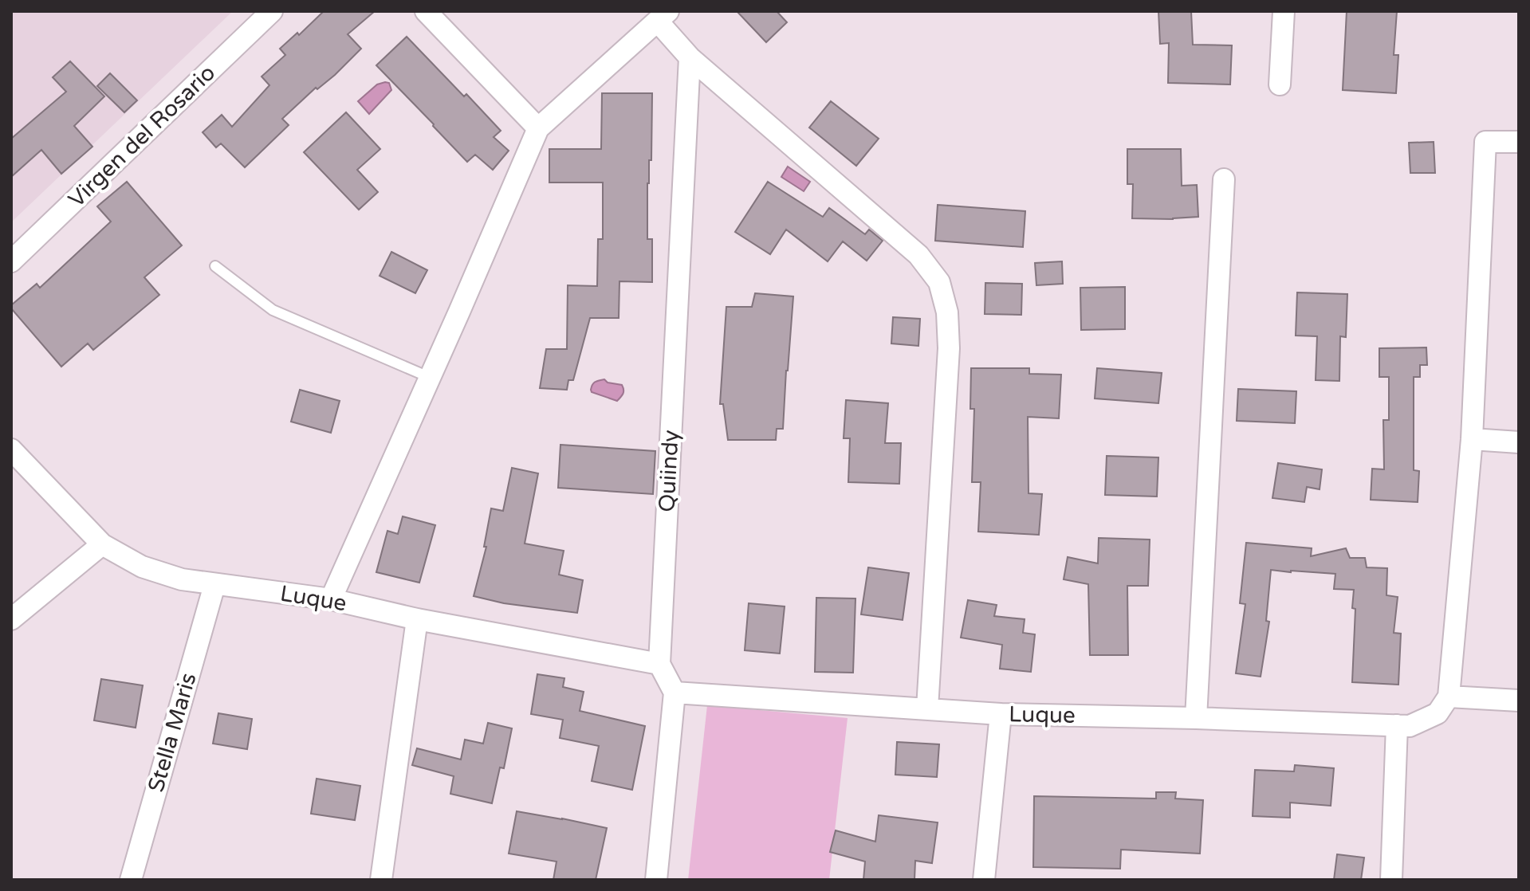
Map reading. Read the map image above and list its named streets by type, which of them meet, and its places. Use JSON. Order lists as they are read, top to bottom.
{
  "streets": {
    "street": [
      "Virgen del Rosario",
      "Quiindy",
      "Luque",
      "Stella Maris"
    ]
  },
  "crossings": [
    ["Quiindy", "Luque"],
    ["Luque", "Stella Maris"]
  ]
}
